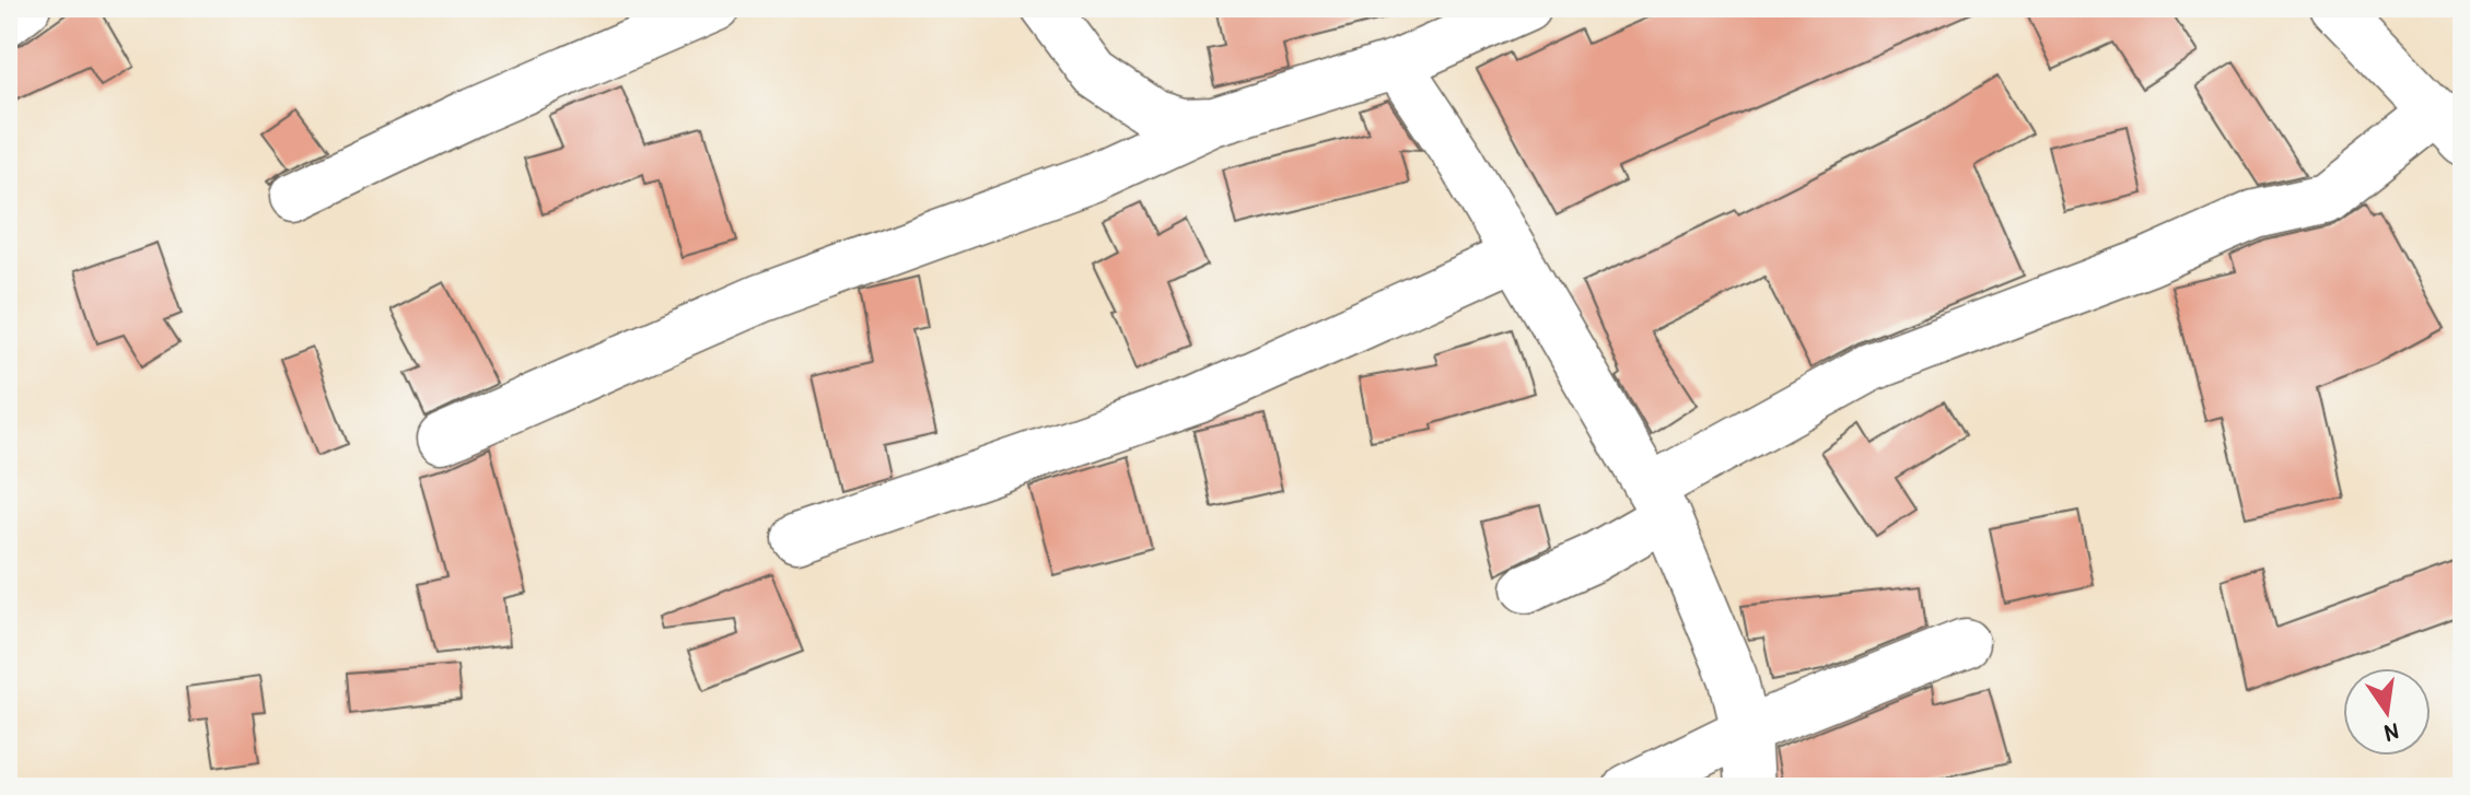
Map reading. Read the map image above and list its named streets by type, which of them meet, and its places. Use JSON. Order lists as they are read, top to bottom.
{
  "north": "bottom"
}
